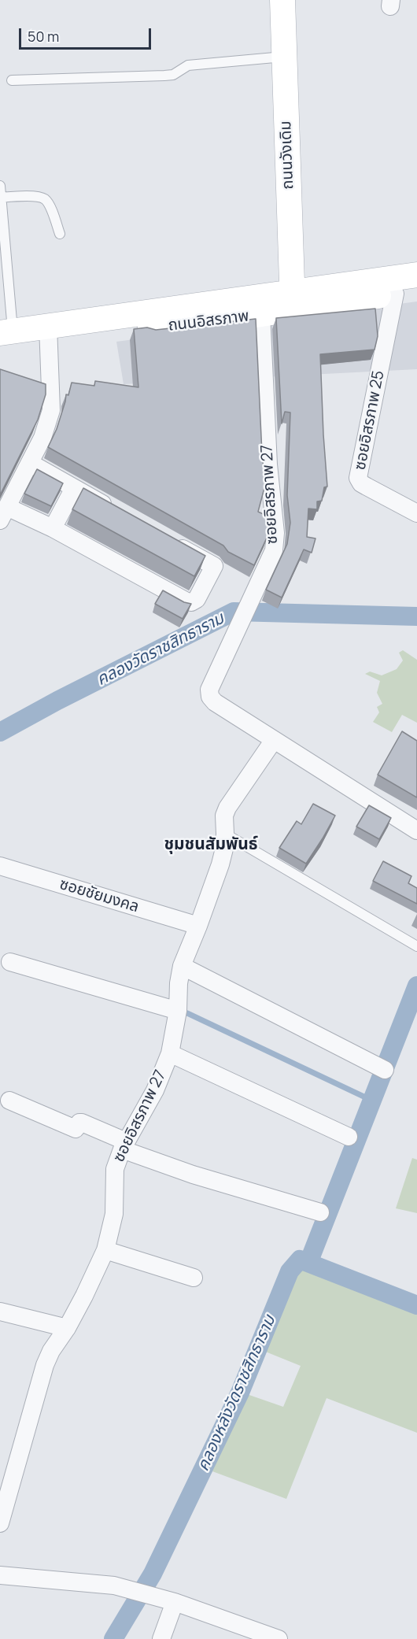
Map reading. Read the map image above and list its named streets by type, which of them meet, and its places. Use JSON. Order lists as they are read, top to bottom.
{
  "streets": {
    "main road": ["ถนนวังเดิม", "ถนนอิสรภาพ"],
    "street": ["ซอยอิสรภาพ 25", "ซอยอิสรภาพ 27", "ซอยชัยมงคล"]
  },
  "crossings": [
    ["ถนนวังเดิม", "ถนนอิสรภาพ"],
    ["ถนนอิสรภาพ", "ซอยอิสรภาพ 25"],
    ["ถนนอิสรภาพ", "ซอยอิสรภาพ 27"],
    ["ซอยอิสรภาพ 27", "ซอยชัยมงคล"]
  ],
  "districts": ["ชุมชนสัมพันธ์"],
  "water": ["คลองวัดราชสิทธาราม", "คลองหลังวัดราชสิทธาราม"],
  "scale_bar": "50 m"
}
